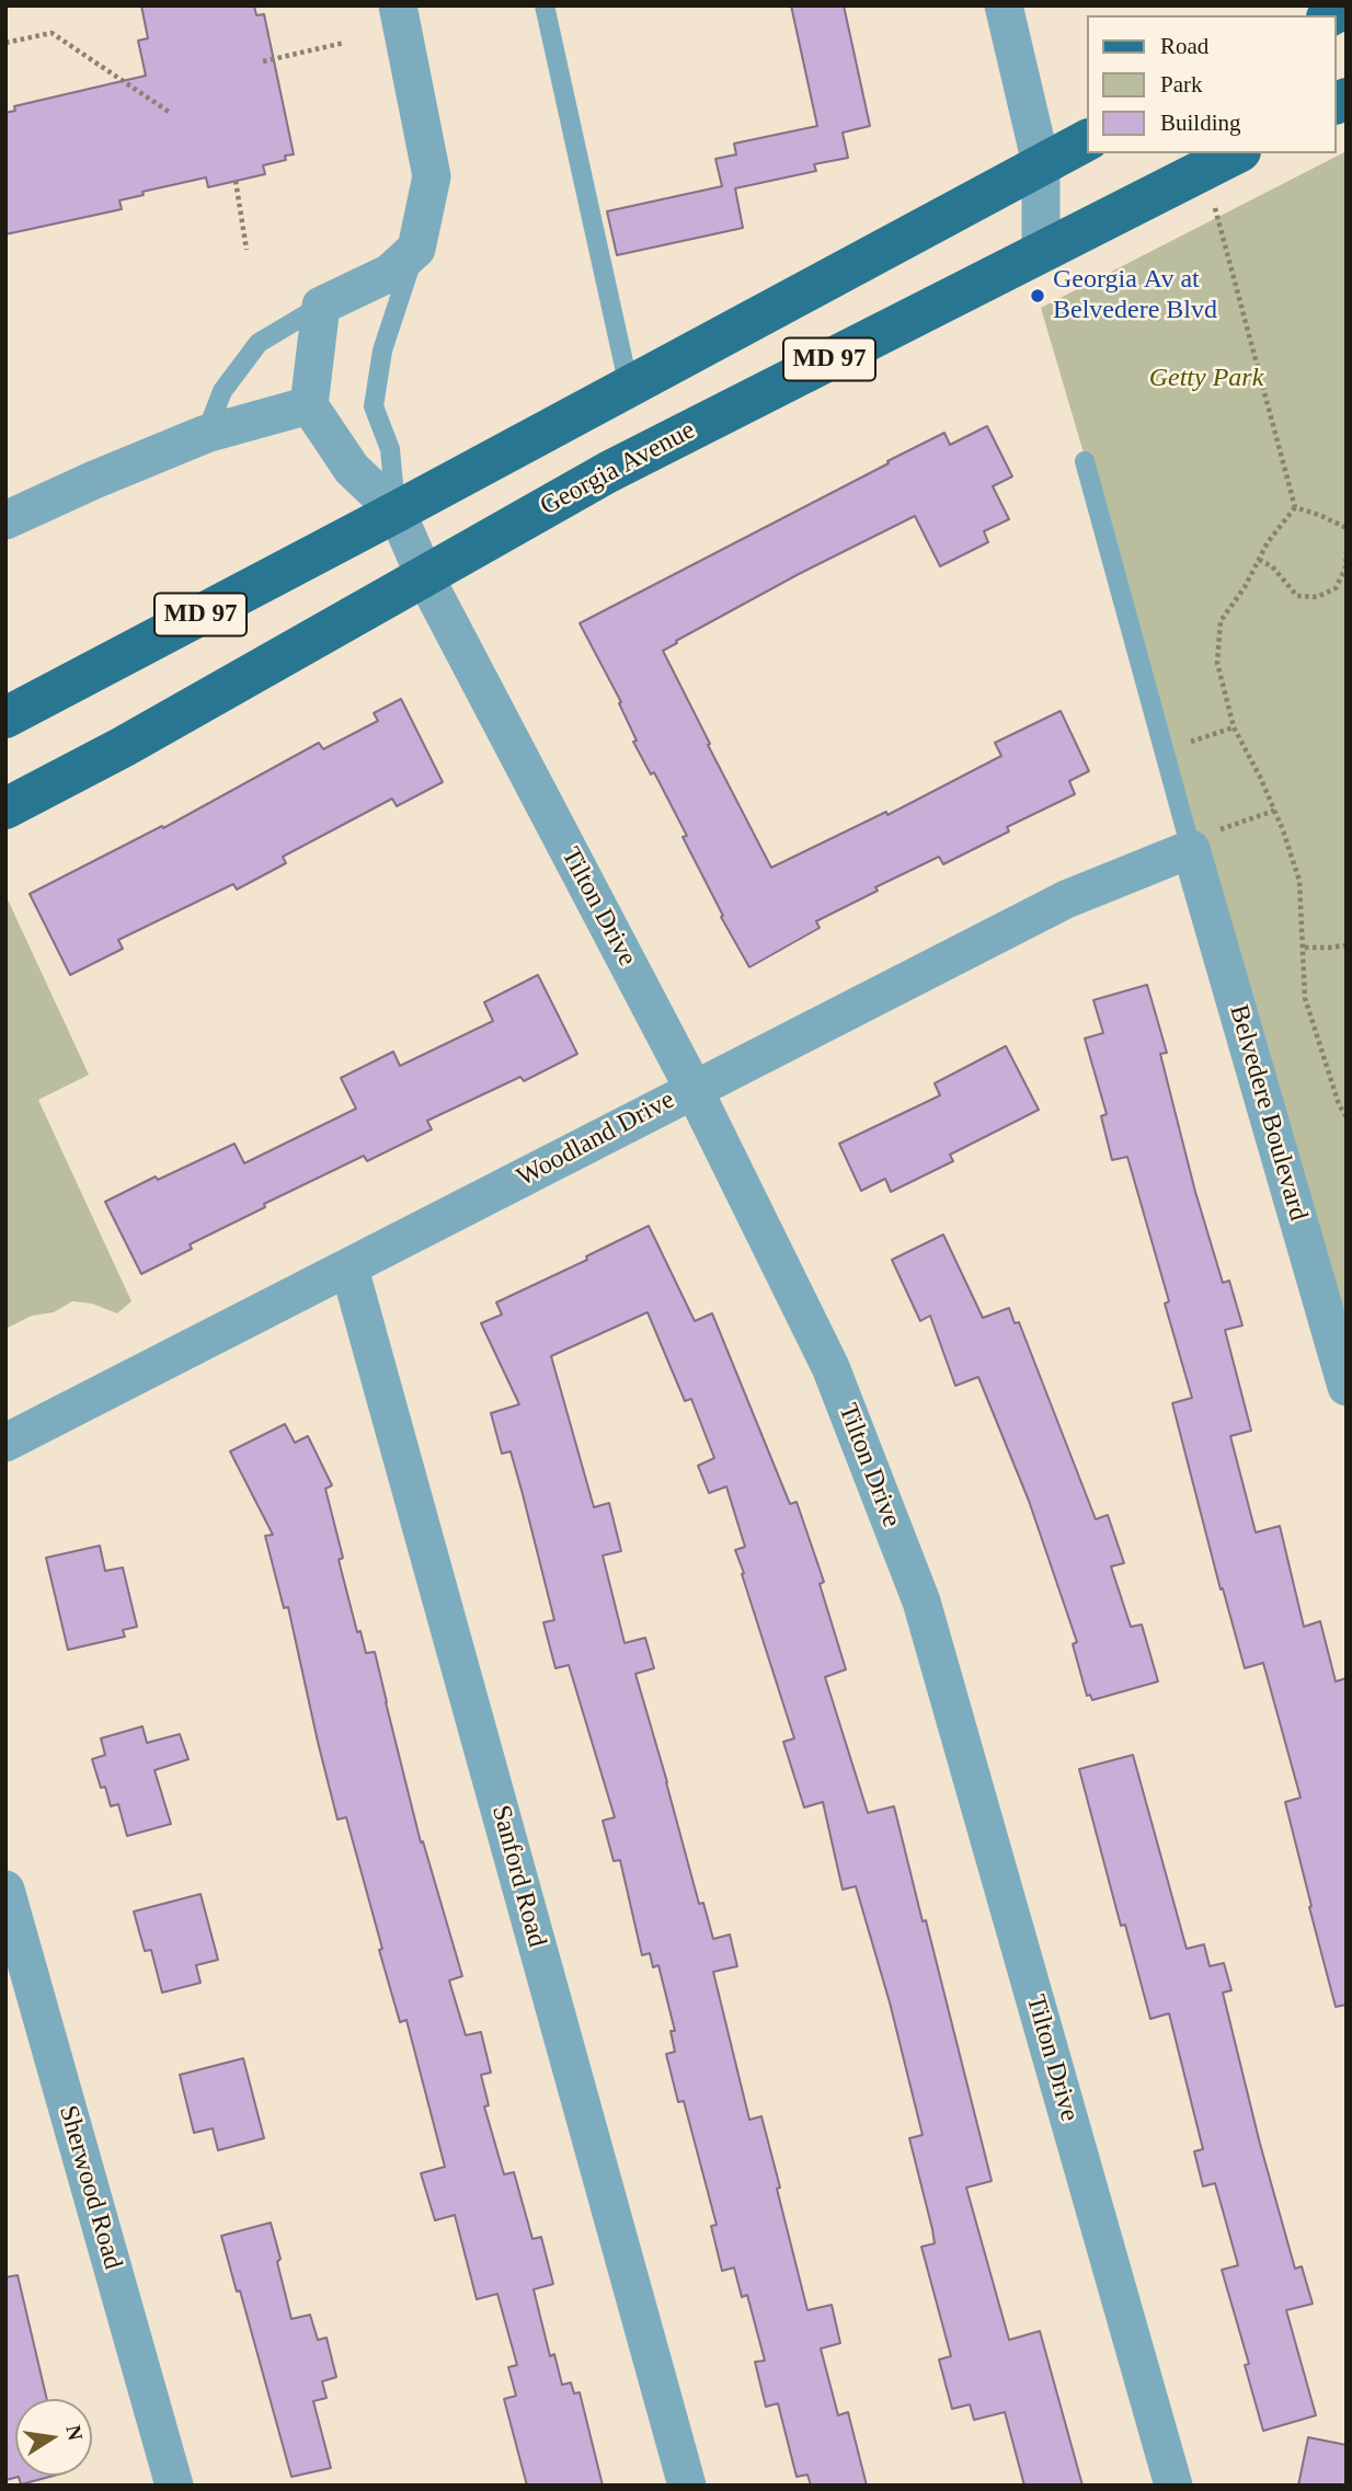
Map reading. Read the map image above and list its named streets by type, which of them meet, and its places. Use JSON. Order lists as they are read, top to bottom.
{
  "streets": {
    "main road": ["MD 97", "Georgia Avenue"],
    "street": [
      "Tilton Drive",
      "Belvedere Boulevard",
      "Woodland Drive",
      "Sanford Road",
      "Sherwood Road"
    ]
  },
  "crossings": [
    ["MD 97", "Tilton Drive"],
    ["Georgia Avenue", "Tilton Drive"],
    ["Tilton Drive", "Woodland Drive"],
    ["Belvedere Boulevard", "Woodland Drive"],
    ["Woodland Drive", "Sanford Road"]
  ],
  "parks": ["Getty Park"],
  "places": ["Georgia Av at Belvedere Blvd"],
  "legend": ["Road", "Park", "Building"],
  "north": "right"
}
